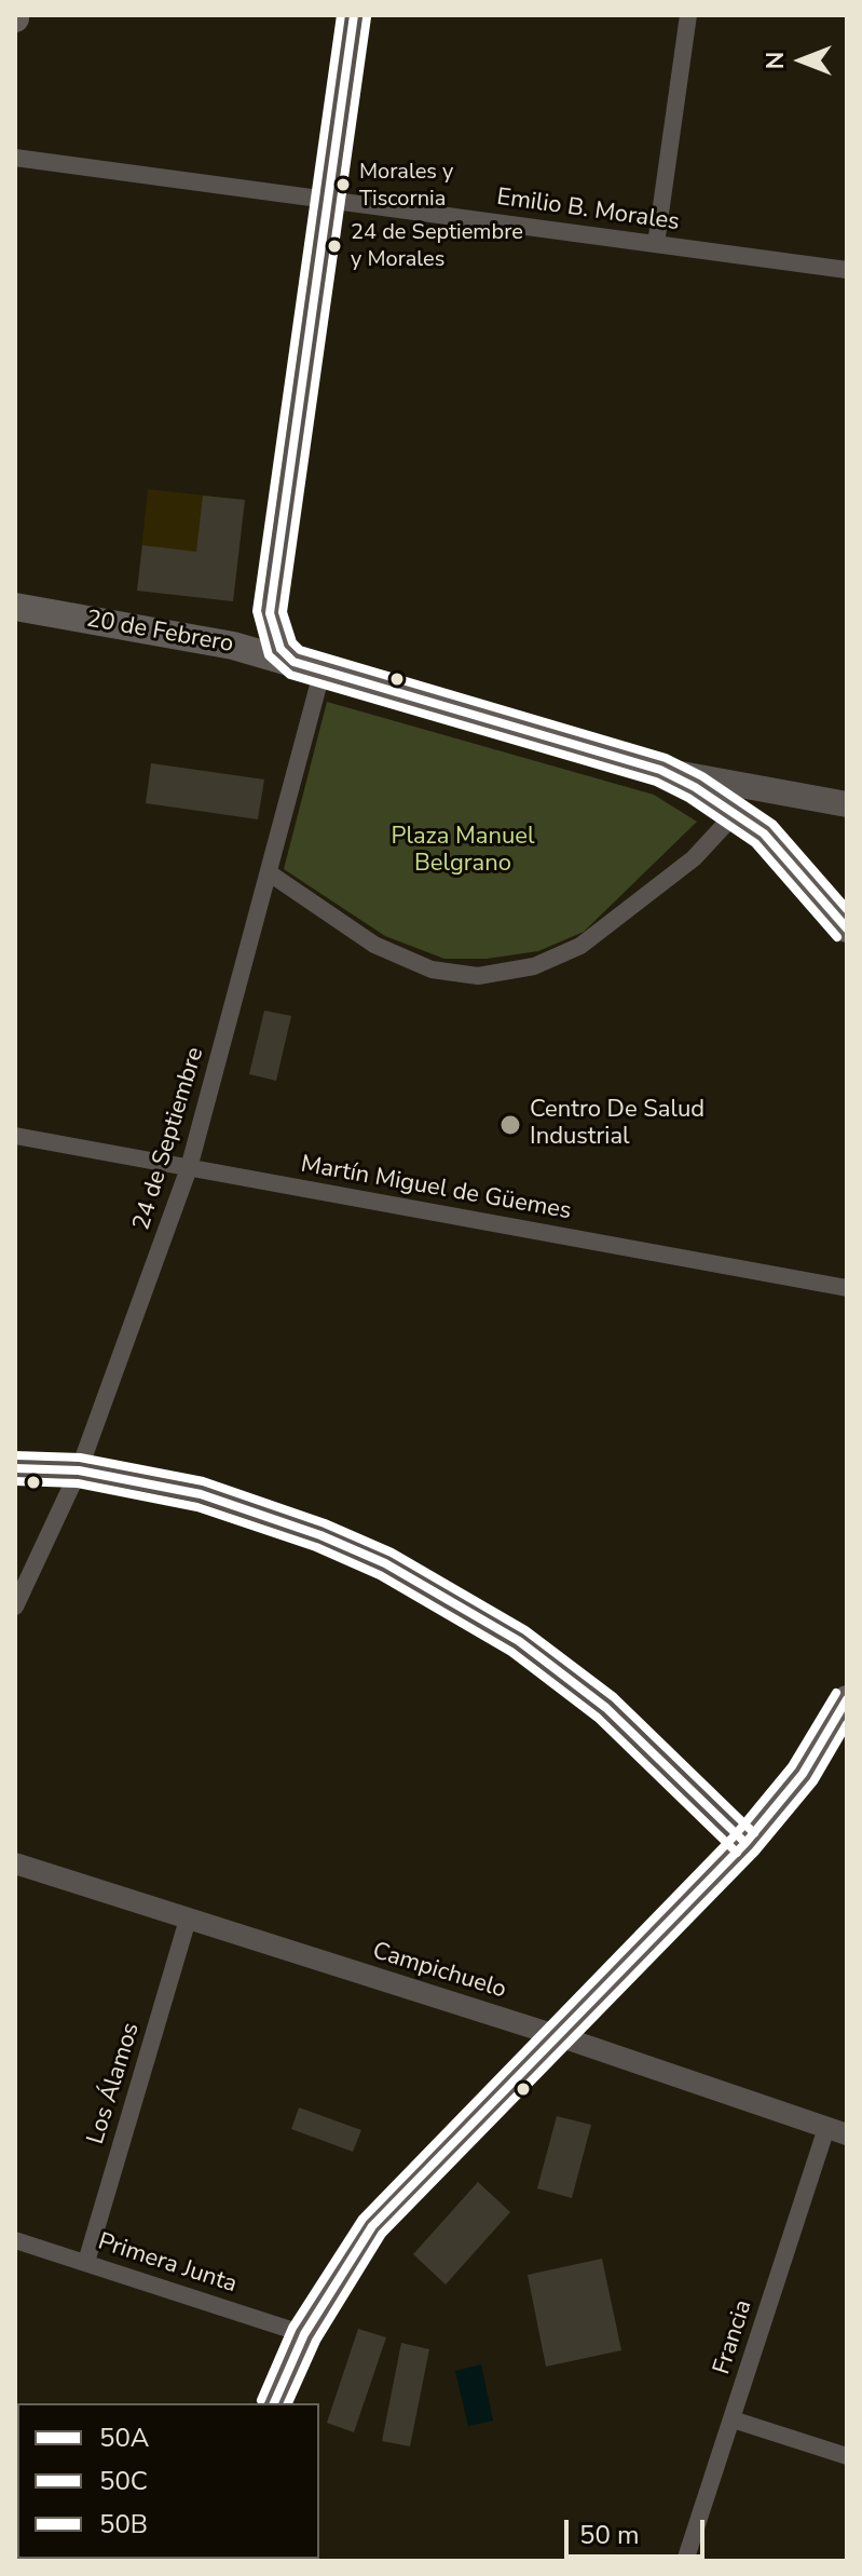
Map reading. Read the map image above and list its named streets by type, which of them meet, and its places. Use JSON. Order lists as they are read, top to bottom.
{
  "streets": {
    "main road": ["20 de Febrero"],
    "street": [
      "Emilio B. Morales",
      "24 de Septiembre",
      "Martín Miguel de Güemes",
      "Campichuelo",
      "Los Álamos",
      "Primera Junta",
      "Francia"
    ]
  },
  "crossings": [
    ["20 de Febrero", "24 de Septiembre"],
    ["24 de Septiembre", "Martín Miguel de Güemes"],
    ["Campichuelo", "Los Álamos"],
    ["Campichuelo", "Francia"],
    ["Los Álamos", "Primera Junta"]
  ],
  "parks": ["Plaza Manuel Belgrano"],
  "places": ["Morales y Tiscornia", "24 de Septiembre y Morales", "Centro De Salud Industrial"],
  "lines": ["transit line 50A", "transit line 50C", "transit line 50B"],
  "legend": ["50A", "50C", "50B"],
  "scale_bar": "50 m",
  "north": "left"
}
